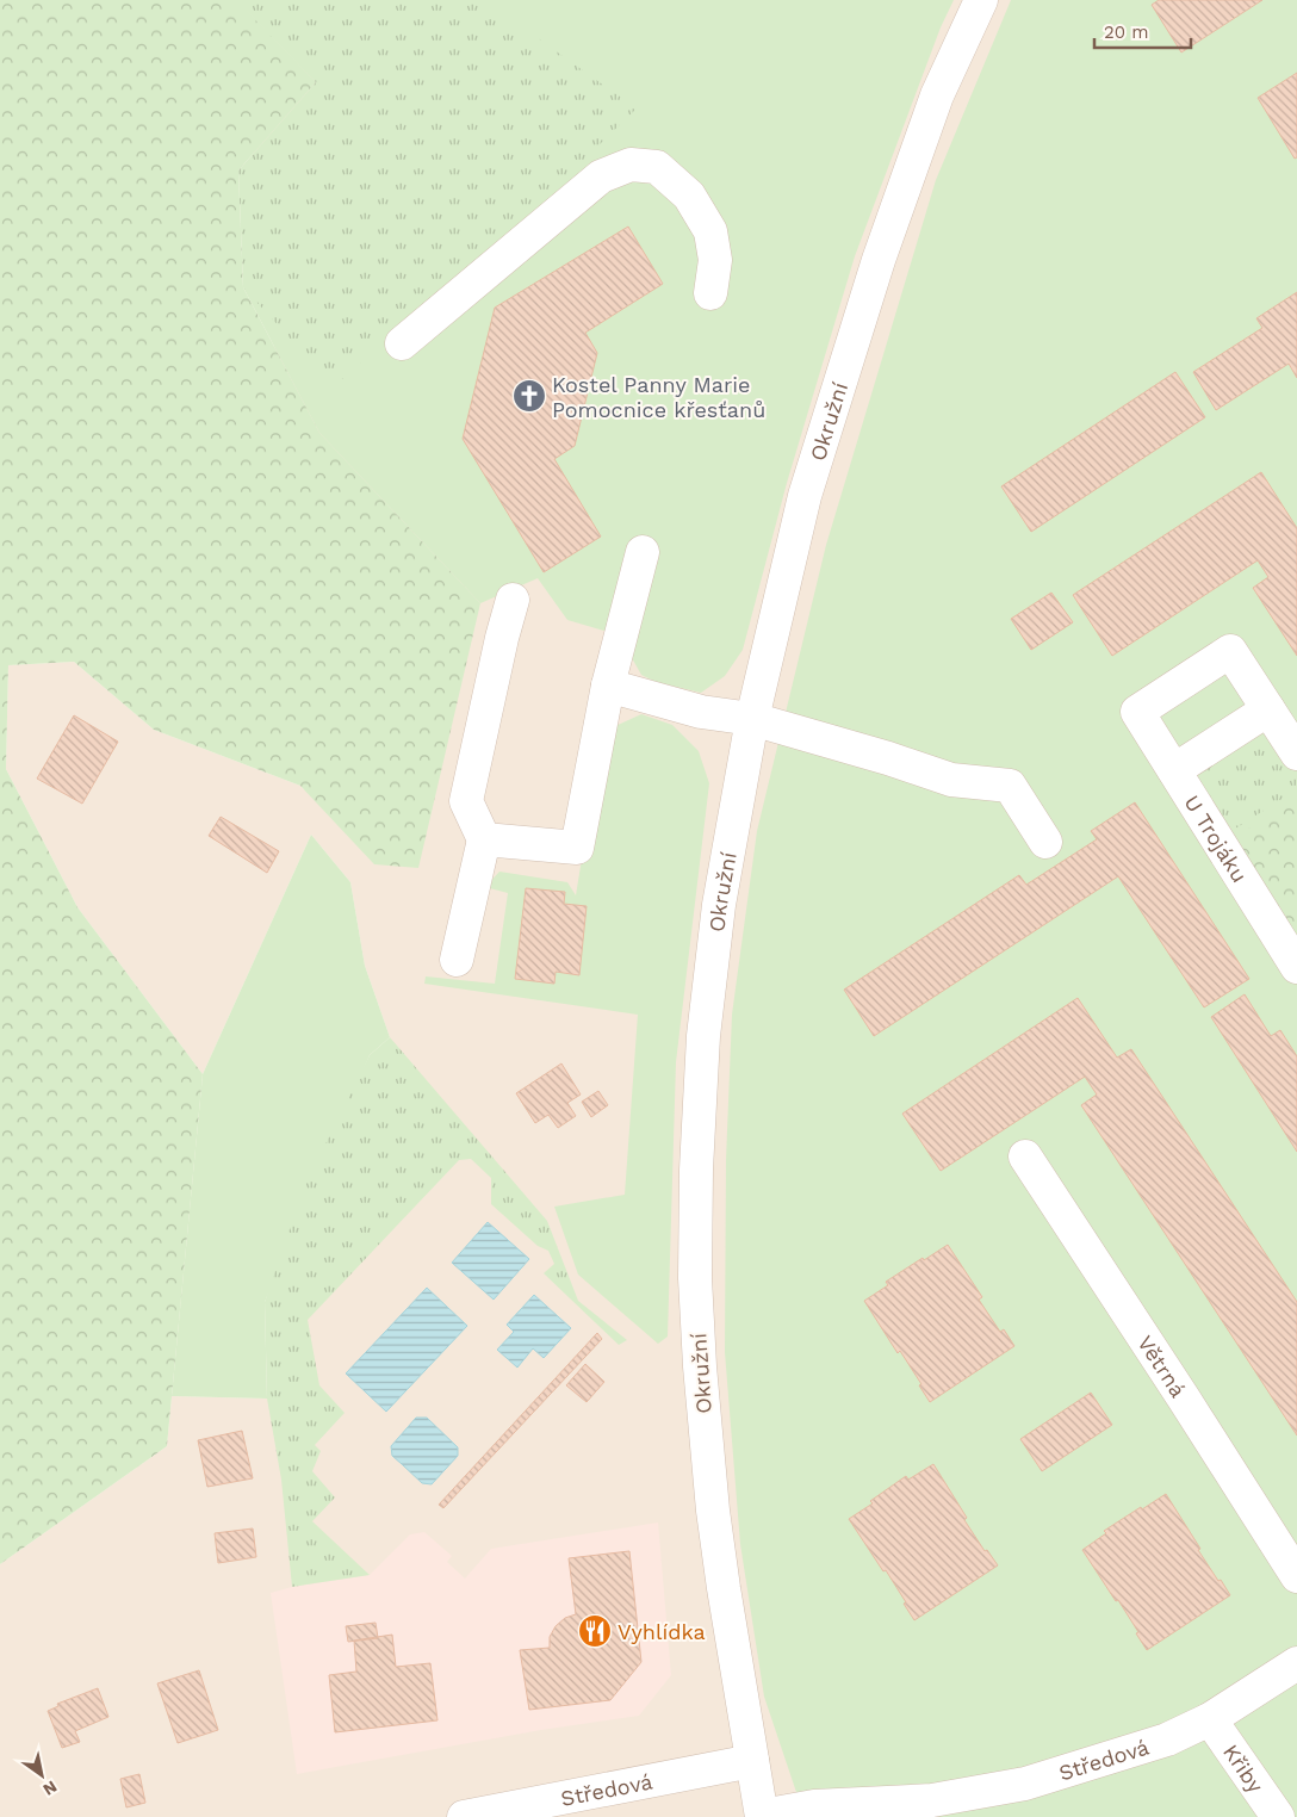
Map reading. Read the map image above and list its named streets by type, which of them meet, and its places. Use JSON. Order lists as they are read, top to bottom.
{
  "streets": {
    "street": [
      "Okružní",
      "U Trojáku",
      "Větrná",
      "Středová",
      "Křiby"
    ]
  },
  "crossings": [
    ["Okružní", "Středová"],
    ["Středová", "Křiby"]
  ],
  "places": {
    "church": ["Kostel Panny Marie Pomocnice křesťanů"],
    "restaurant": ["Vyhlídka"]
  },
  "scale_bar": "20 m",
  "north": "bottom right"
}
